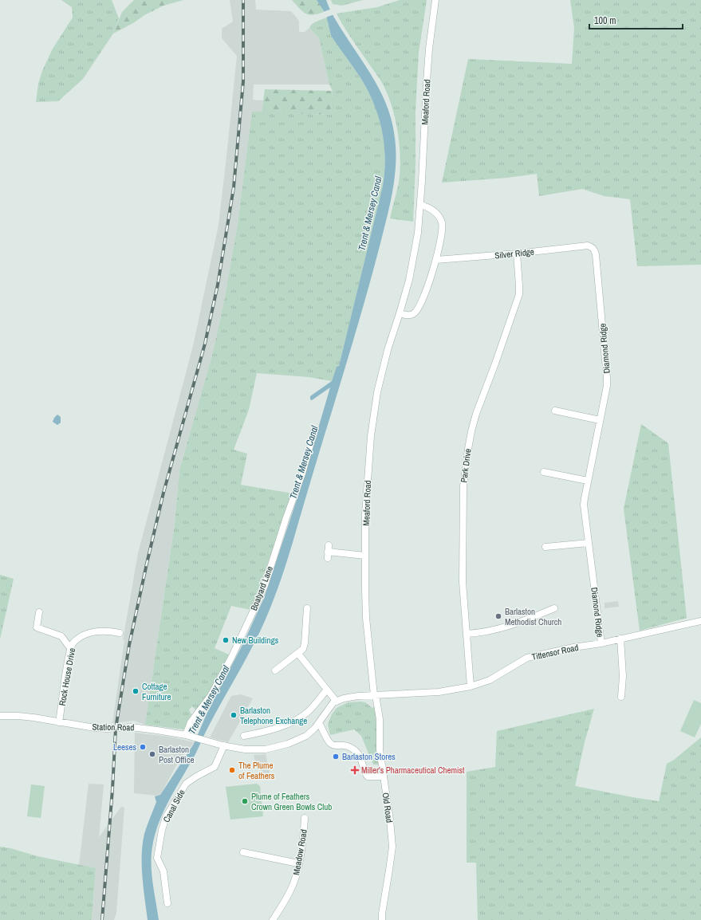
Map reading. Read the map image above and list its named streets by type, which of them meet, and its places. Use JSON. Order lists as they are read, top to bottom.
{
  "streets": {
    "street": [
      "Meaford Road",
      "Silver Ridge",
      "Diamond Ridge",
      "Park Drive",
      "Boatyard Lane",
      "Tittensor Road",
      "Rock House Drive",
      "Station Road",
      "Canal Side",
      "Old Road",
      "Meadow Road"
    ]
  },
  "crossings": [
    ["Meaford Road", "Tittensor Road"],
    ["Meaford Road", "Old Road"],
    ["Silver Ridge", "Diamond Ridge"],
    ["Silver Ridge", "Park Drive"],
    ["Diamond Ridge", "Tittensor Road"],
    ["Park Drive", "Tittensor Road"],
    ["Boatyard Lane", "Station Road"],
    ["Tittensor Road", "Old Road"],
    ["Rock House Drive", "Station Road"],
    ["Station Road", "Canal Side"]
  ],
  "water": ["Trent & Mersey Canal"],
  "places": {
    "other": [
      "Barlaston Methodist Church",
      "New Buildings",
      "Cottage Furniture",
      "Barlaston Telephone Exchange",
      "Leeses",
      "Barlaston Post Office",
      "Barlaston Stores",
      "The Plume of Feathers",
      "Plume of Feathers Crown Green Bowls Club"
    ],
    "health": ["Miller's Pharmaceutical Chemist"]
  },
  "scale_bar": "100 m"
}
